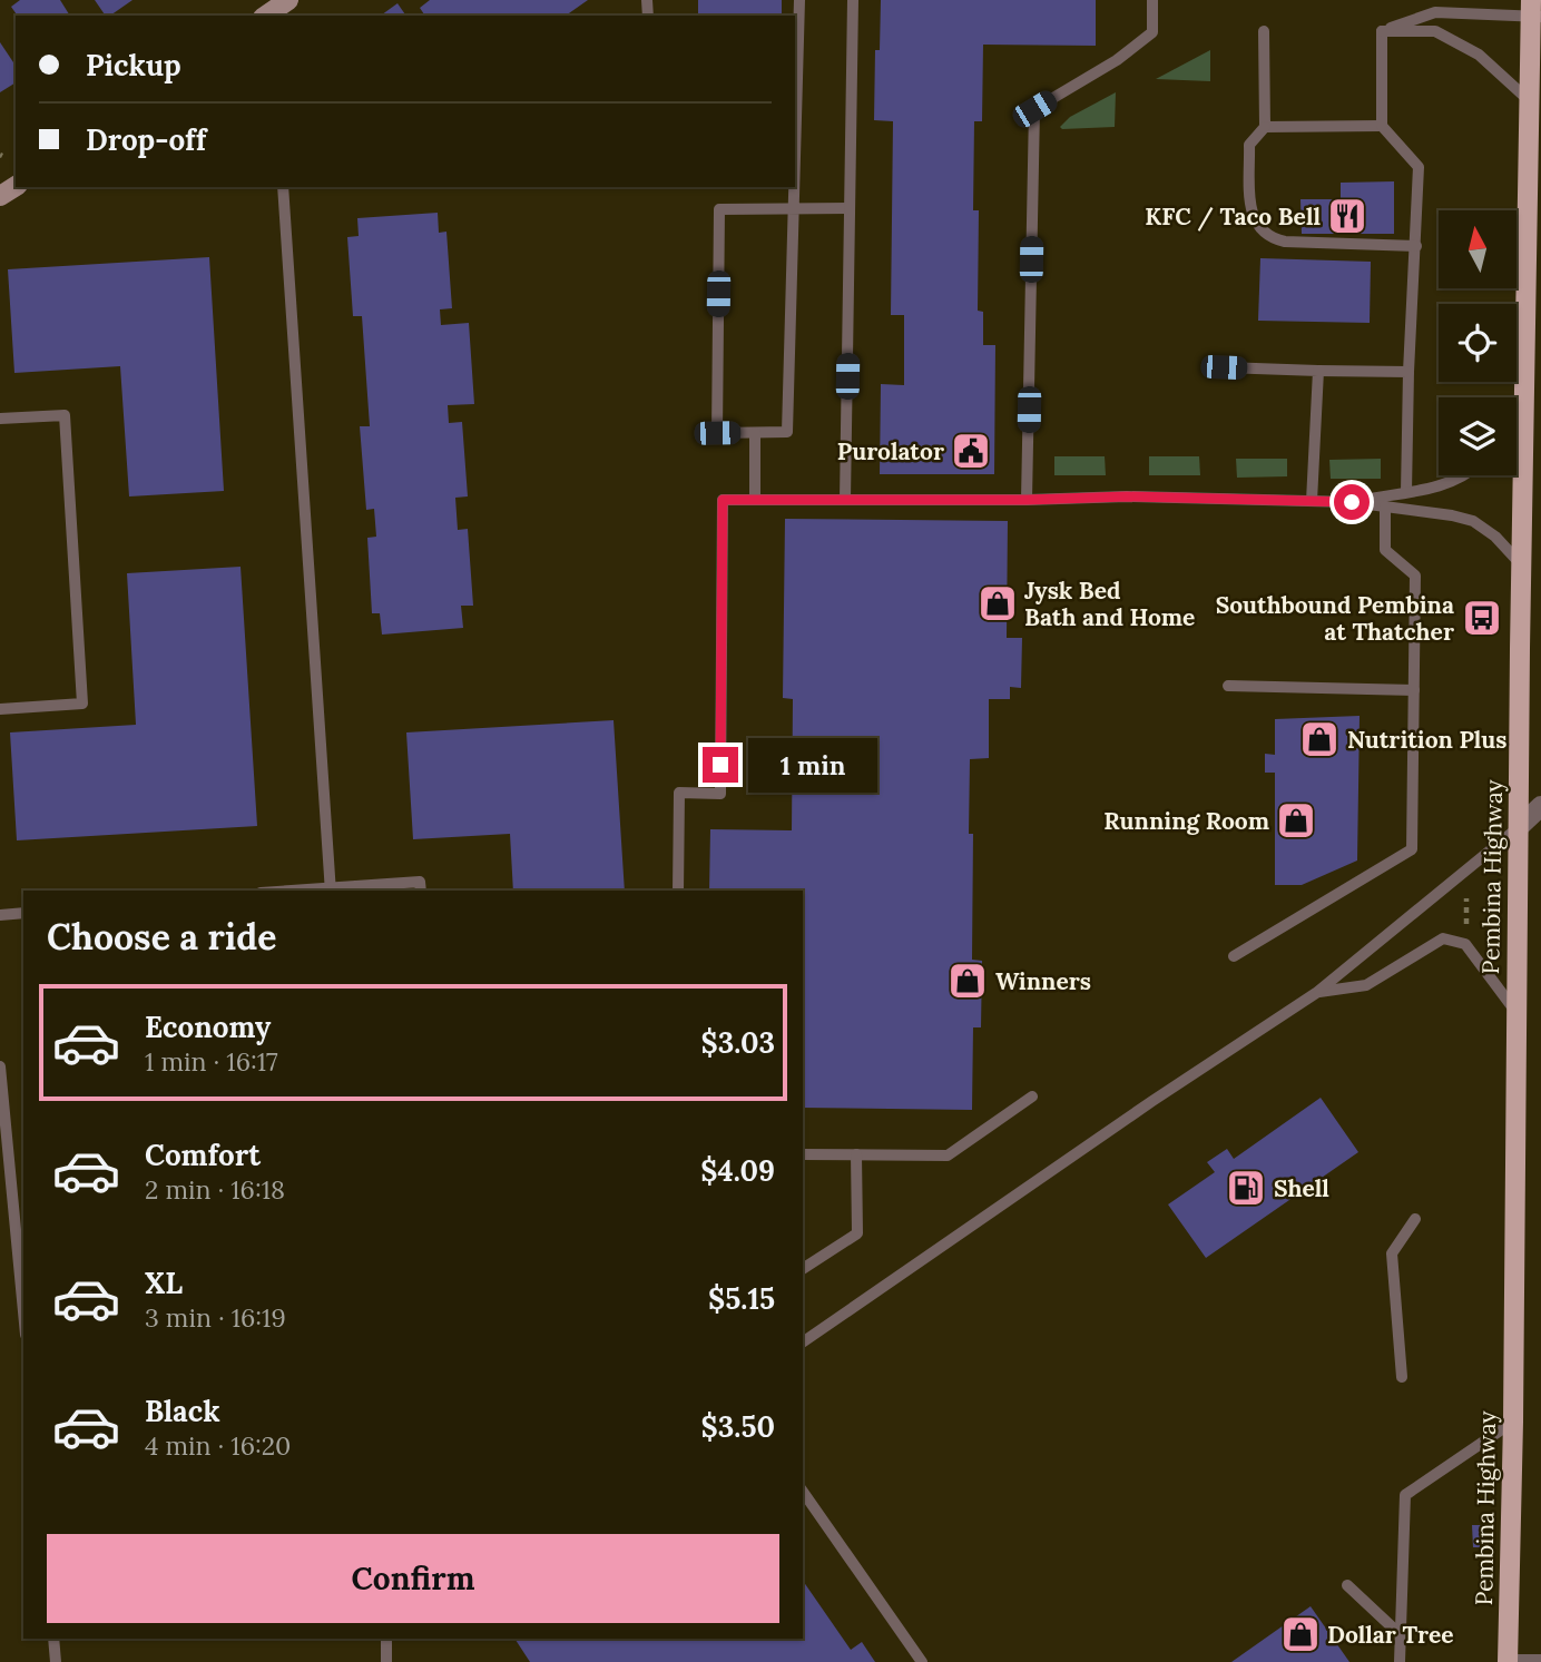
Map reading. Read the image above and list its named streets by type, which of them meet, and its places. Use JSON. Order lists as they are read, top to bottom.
{
  "streets": {
    "main road": ["Pembina Highway"]
  },
  "places": {
    "restaurant": ["KFC / Taco Bell"],
    "public building": ["Purolator"],
    "shop": [
      "Jysk Bed Bath and Home",
      "Nutrition Plus",
      "Running Room",
      "Winners",
      "Dollar Tree"
    ],
    "bus stop": ["Southbound Pembina at Thatcher"],
    "fuel station": ["Shell"]
  },
  "north": "top",
  "page": {
    "banner": ["Pickup", "Drop-off"],
    "bubble": "1 min",
    "heading": "Choose a ride",
    "list": [
      {
        "name": "Economy",
        "note": "1 min · 16:17",
        "value": "$3.03"
      },
      {
        "name": "Comfort",
        "note": "2 min · 16:18",
        "value": "$4.09"
      },
      {
        "name": "XL",
        "note": "3 min · 16:19",
        "value": "$5.15"
      },
      {
        "name": "Black",
        "note": "4 min · 16:20",
        "value": "$3.50"
      }
    ],
    "buttons": "Confirm"
  }
}
